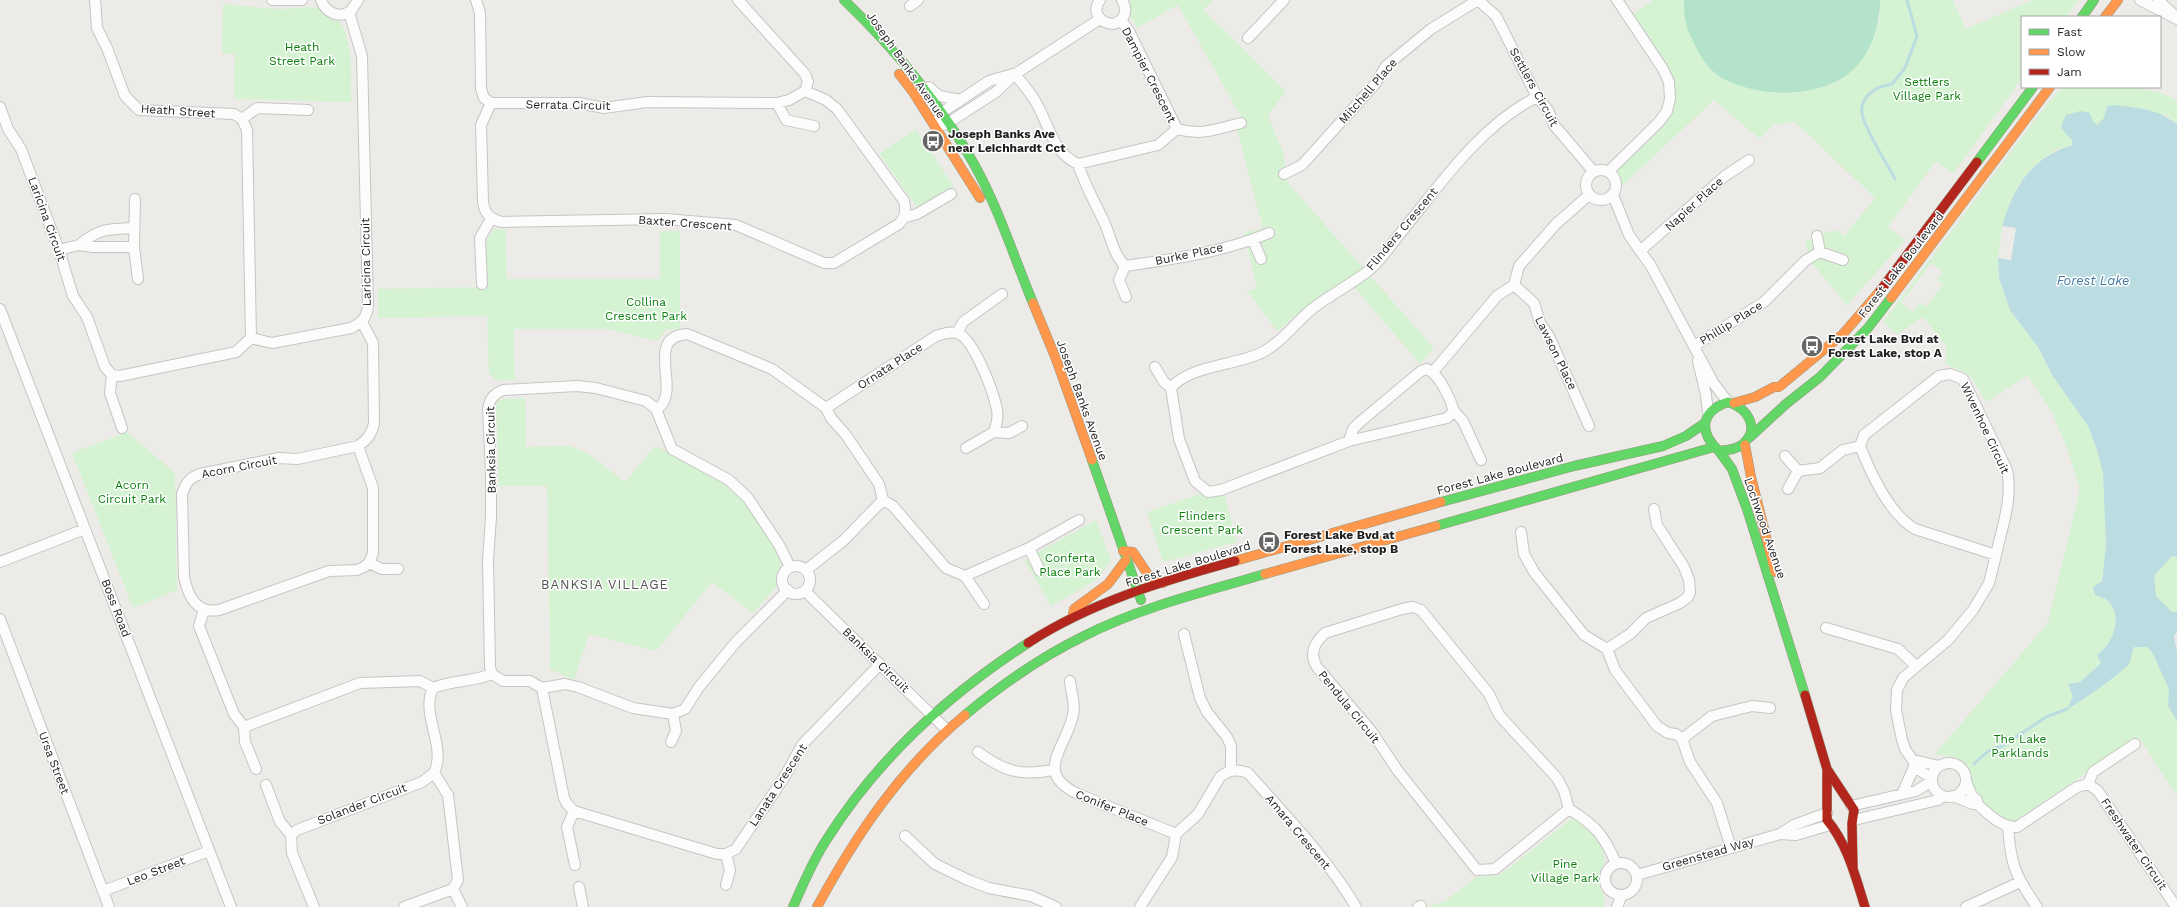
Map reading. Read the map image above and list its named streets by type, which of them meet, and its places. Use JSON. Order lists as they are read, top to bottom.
{
  "streets": {
    "main road": ["Joseph Banks Avenue", "Forest Lake Boulevard", "Lochwood Avenue"],
    "street": [
      "Dampier Crescent",
      "Settlers Circuit",
      "Mitchell Place",
      "Serrata Circuit",
      "Heath Street",
      "Napier Place",
      "Laricina Circuit",
      "Baxter Crescent",
      "Flinders Crescent",
      "Burke Place",
      "Phillip Place",
      "Lawson Place",
      "Ornata Place",
      "Wivenhoe Circuit",
      "Banksia Circuit",
      "Acorn Circuit",
      "Boss Road",
      "Pendula Circuit",
      "Ursa Street",
      "Lanata Crescent",
      "Solander Circuit",
      "Conifer Place",
      "Amara Crescent",
      "Freshwater Circuit",
      "Greenstead Way",
      "Leo Street"
    ]
  },
  "crossings": [
    ["Joseph Banks Avenue", "Forest Lake Boulevard"],
    ["Settlers Circuit", "Mitchell Place"],
    ["Settlers Circuit", "Flinders Crescent"],
    ["Forest Lake Boulevard", "Banksia Circuit"],
    ["Forest Lake Boulevard", "Lochwood Avenue"],
    ["Banksia Circuit", "Lanata Crescent"],
    ["Lochwood Avenue", "Greenstead Way"],
    ["Boss Road", "Leo Street"],
    ["Ursa Street", "Leo Street"]
  ],
  "districts": ["BANKSIA VILLAGE"],
  "water": ["Forest Lake"],
  "parks": [
    "Heath Street Park",
    "Settlers Village Park",
    "Collina Crescent Park",
    "Acorn Circuit Park",
    "Flinders Crescent Park",
    "Conferta Place Park",
    "The Lake Parklands",
    "Pine Village Park"
  ],
  "places": {
    "bus stop": ["Joseph Banks Ave near Leichhardt Cct", "Forest Lake Bvd at Forest Lake, stop A", "Forest Lake Bvd at Forest Lake, stop B"]
  },
  "legend": ["Fast", "Slow", "Jam"]
}
